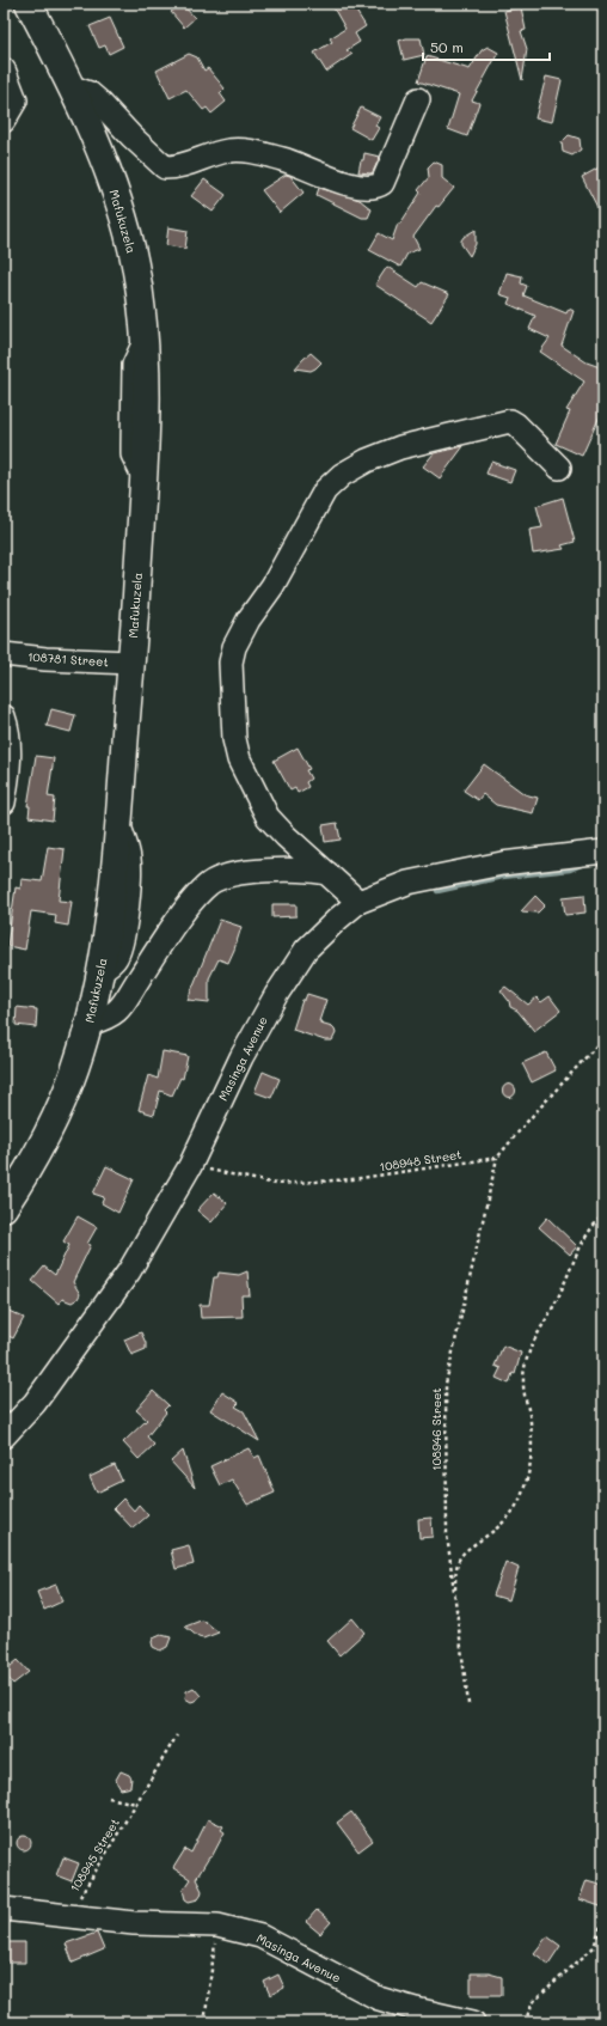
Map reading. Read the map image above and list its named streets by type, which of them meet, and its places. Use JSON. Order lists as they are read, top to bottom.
{
  "streets": {
    "main road": ["Mafukuzela"],
    "street": ["108781 Street", "Masinga Avenue"],
    "path": ["108948 Street", "108946 Street", "108945 Street"]
  },
  "crossings": [
    ["Mafukuzela", "108781 Street"],
    ["Masinga Avenue", "108948 Street"],
    ["Masinga Avenue", "108945 Street"],
    ["108948 Street", "108946 Street"]
  ],
  "scale_bar": "50 m"
}
